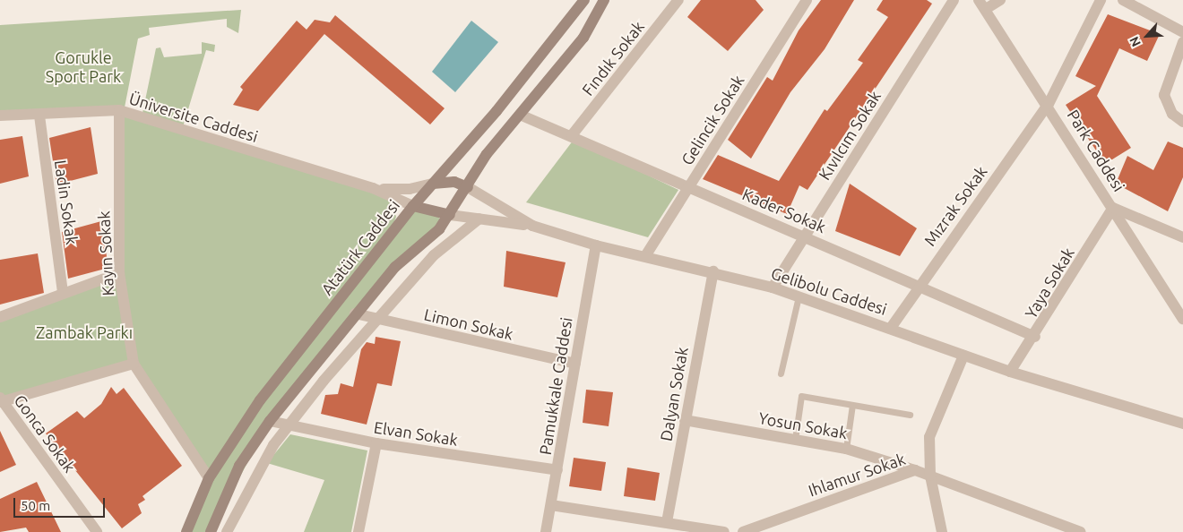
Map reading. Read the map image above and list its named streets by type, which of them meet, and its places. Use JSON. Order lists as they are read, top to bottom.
{
  "streets": {
    "main road": ["Atatürk Caddesi"],
    "street": [
      "Fındık Sokak",
      "Üniversite Caddesi",
      "Gelincik Sokak",
      "Kıvılcım Sokak",
      "Park Caddesi",
      "Ladin Sokak",
      "Mızrak Sokak",
      "Kader Sokak",
      "Kayın Sokak",
      "Yaya Sokak",
      "Gelibolu Caddesi",
      "Limon Sokak",
      "Pamukkale Caddesi",
      "Dalyan Sokak",
      "Yosun Sokak",
      "Gonca Sokak",
      "Elvan Sokak",
      "Ihlamur Sokak"
    ]
  },
  "crossings": [
    ["Fındık Sokak", "Kader Sokak"],
    ["Üniversite Caddesi", "Ladin Sokak"],
    ["Üniversite Caddesi", "Kayın Sokak"],
    ["Gelincik Sokak", "Kader Sokak"],
    ["Gelincik Sokak", "Gelibolu Caddesi"],
    ["Kıvılcım Sokak", "Kader Sokak"],
    ["Kıvılcım Sokak", "Gelibolu Caddesi"],
    ["Park Caddesi", "Mızrak Sokak"],
    ["Park Caddesi", "Yaya Sokak"],
    ["Mızrak Sokak", "Kader Sokak"],
    ["Mızrak Sokak", "Gelibolu Caddesi"],
    ["Kader Sokak", "Yaya Sokak"],
    ["Atatürk Caddesi", "Kayın Sokak"],
    ["Yaya Sokak", "Gelibolu Caddesi"],
    ["Gelibolu Caddesi", "Pamukkale Caddesi"],
    ["Gelibolu Caddesi", "Dalyan Sokak"],
    ["Limon Sokak", "Pamukkale Caddesi"],
    ["Pamukkale Caddesi", "Elvan Sokak"],
    ["Dalyan Sokak", "Yosun Sokak"],
    ["Yosun Sokak", "Ihlamur Sokak"]
  ],
  "parks": ["Gorukle Sport Park", "Zambak Parkı"],
  "scale_bar": "50 m",
  "north": "bottom left"
}
